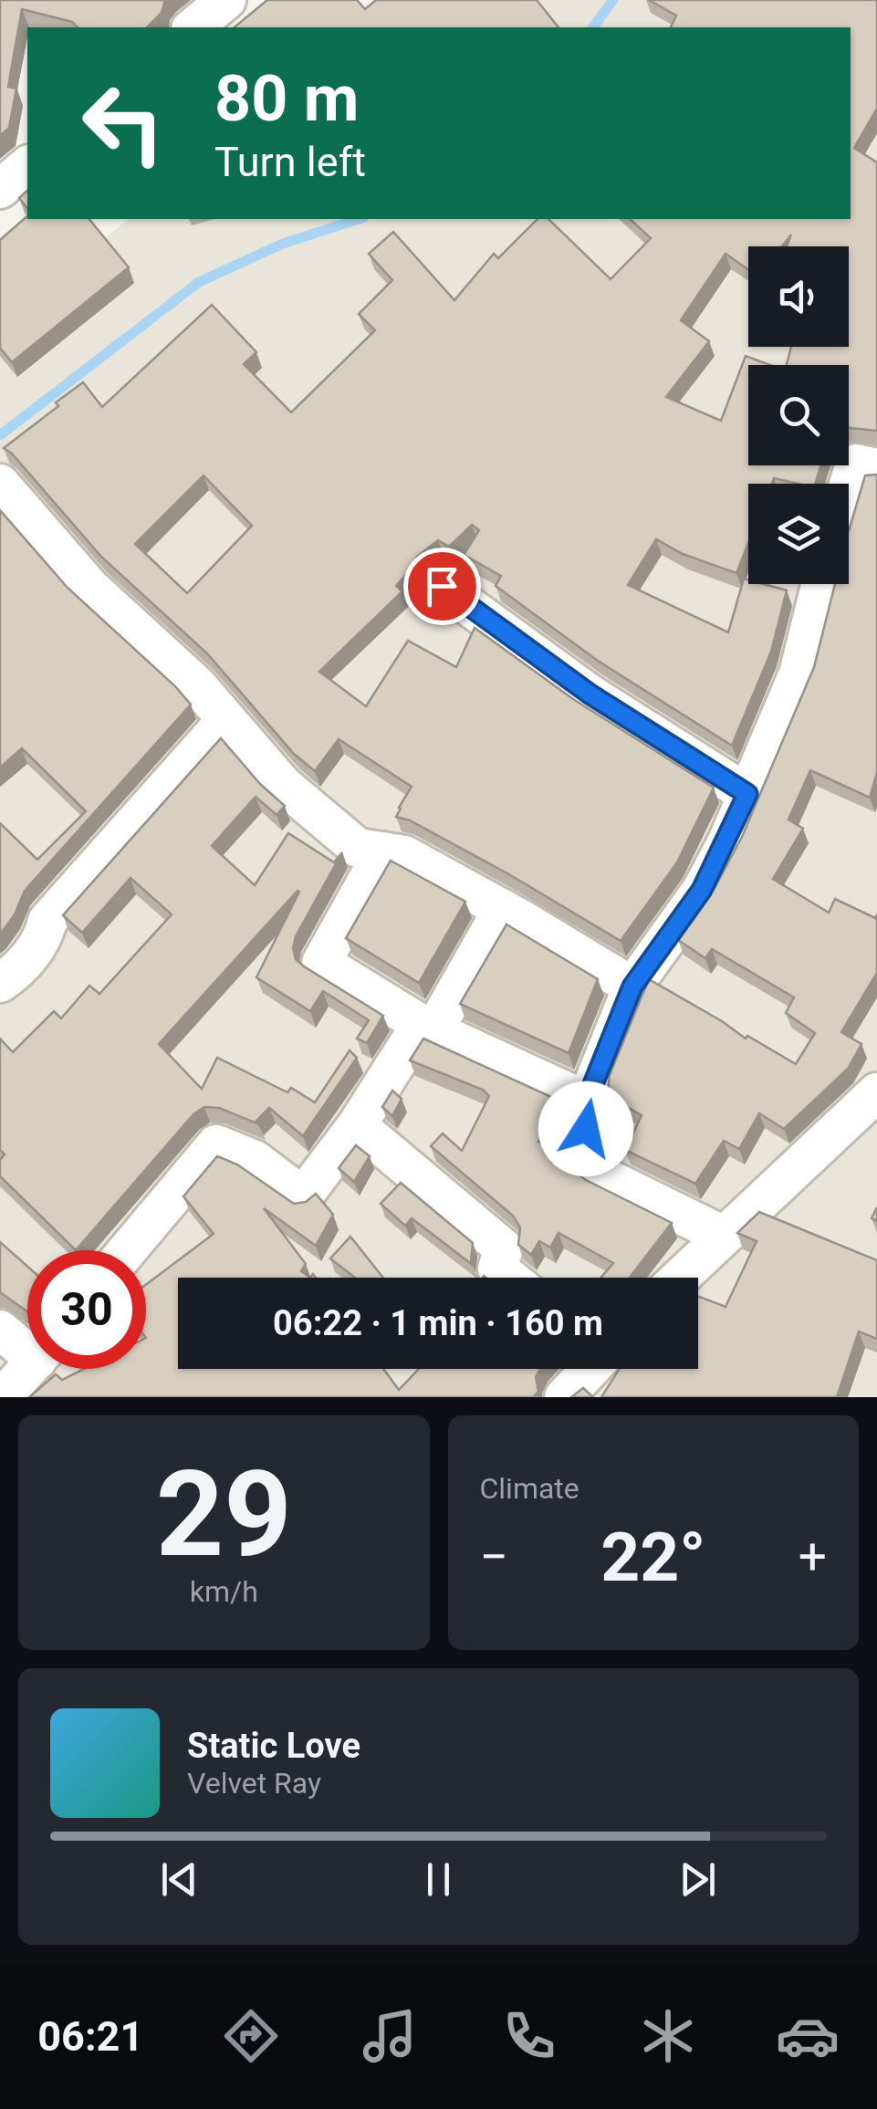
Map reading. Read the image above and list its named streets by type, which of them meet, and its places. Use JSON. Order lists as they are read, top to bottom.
{
  "page": {
    "turn": ["80 m", "Turn left"],
    "limit": "30",
    "trip": "06:22 · 1 min · 160 m",
    "tile": [
      ["29", "km/h"],
      "Climate"
    ],
    "heat": ["−", "22°", "+"],
    "song": ["Static Love", "Velvet Ray"],
    "tabs": "06:21"
  }
}
